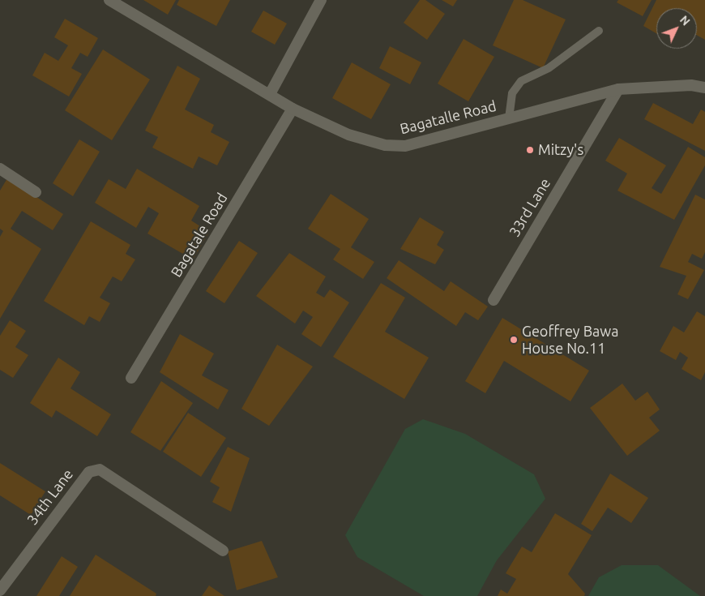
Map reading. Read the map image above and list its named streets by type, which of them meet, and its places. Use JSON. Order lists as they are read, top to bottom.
{
  "streets": {
    "street": [
      "Bagatalle Road",
      "33rd Lane",
      "Bagatale Road",
      "34th Lane"
    ]
  },
  "crossings": [
    ["Bagatalle Road", "33rd Lane"],
    ["Bagatalle Road", "Bagatale Road"]
  ],
  "places": ["Mitzy's", "Geoffrey Bawa House No.11"],
  "north": "top right"
}
